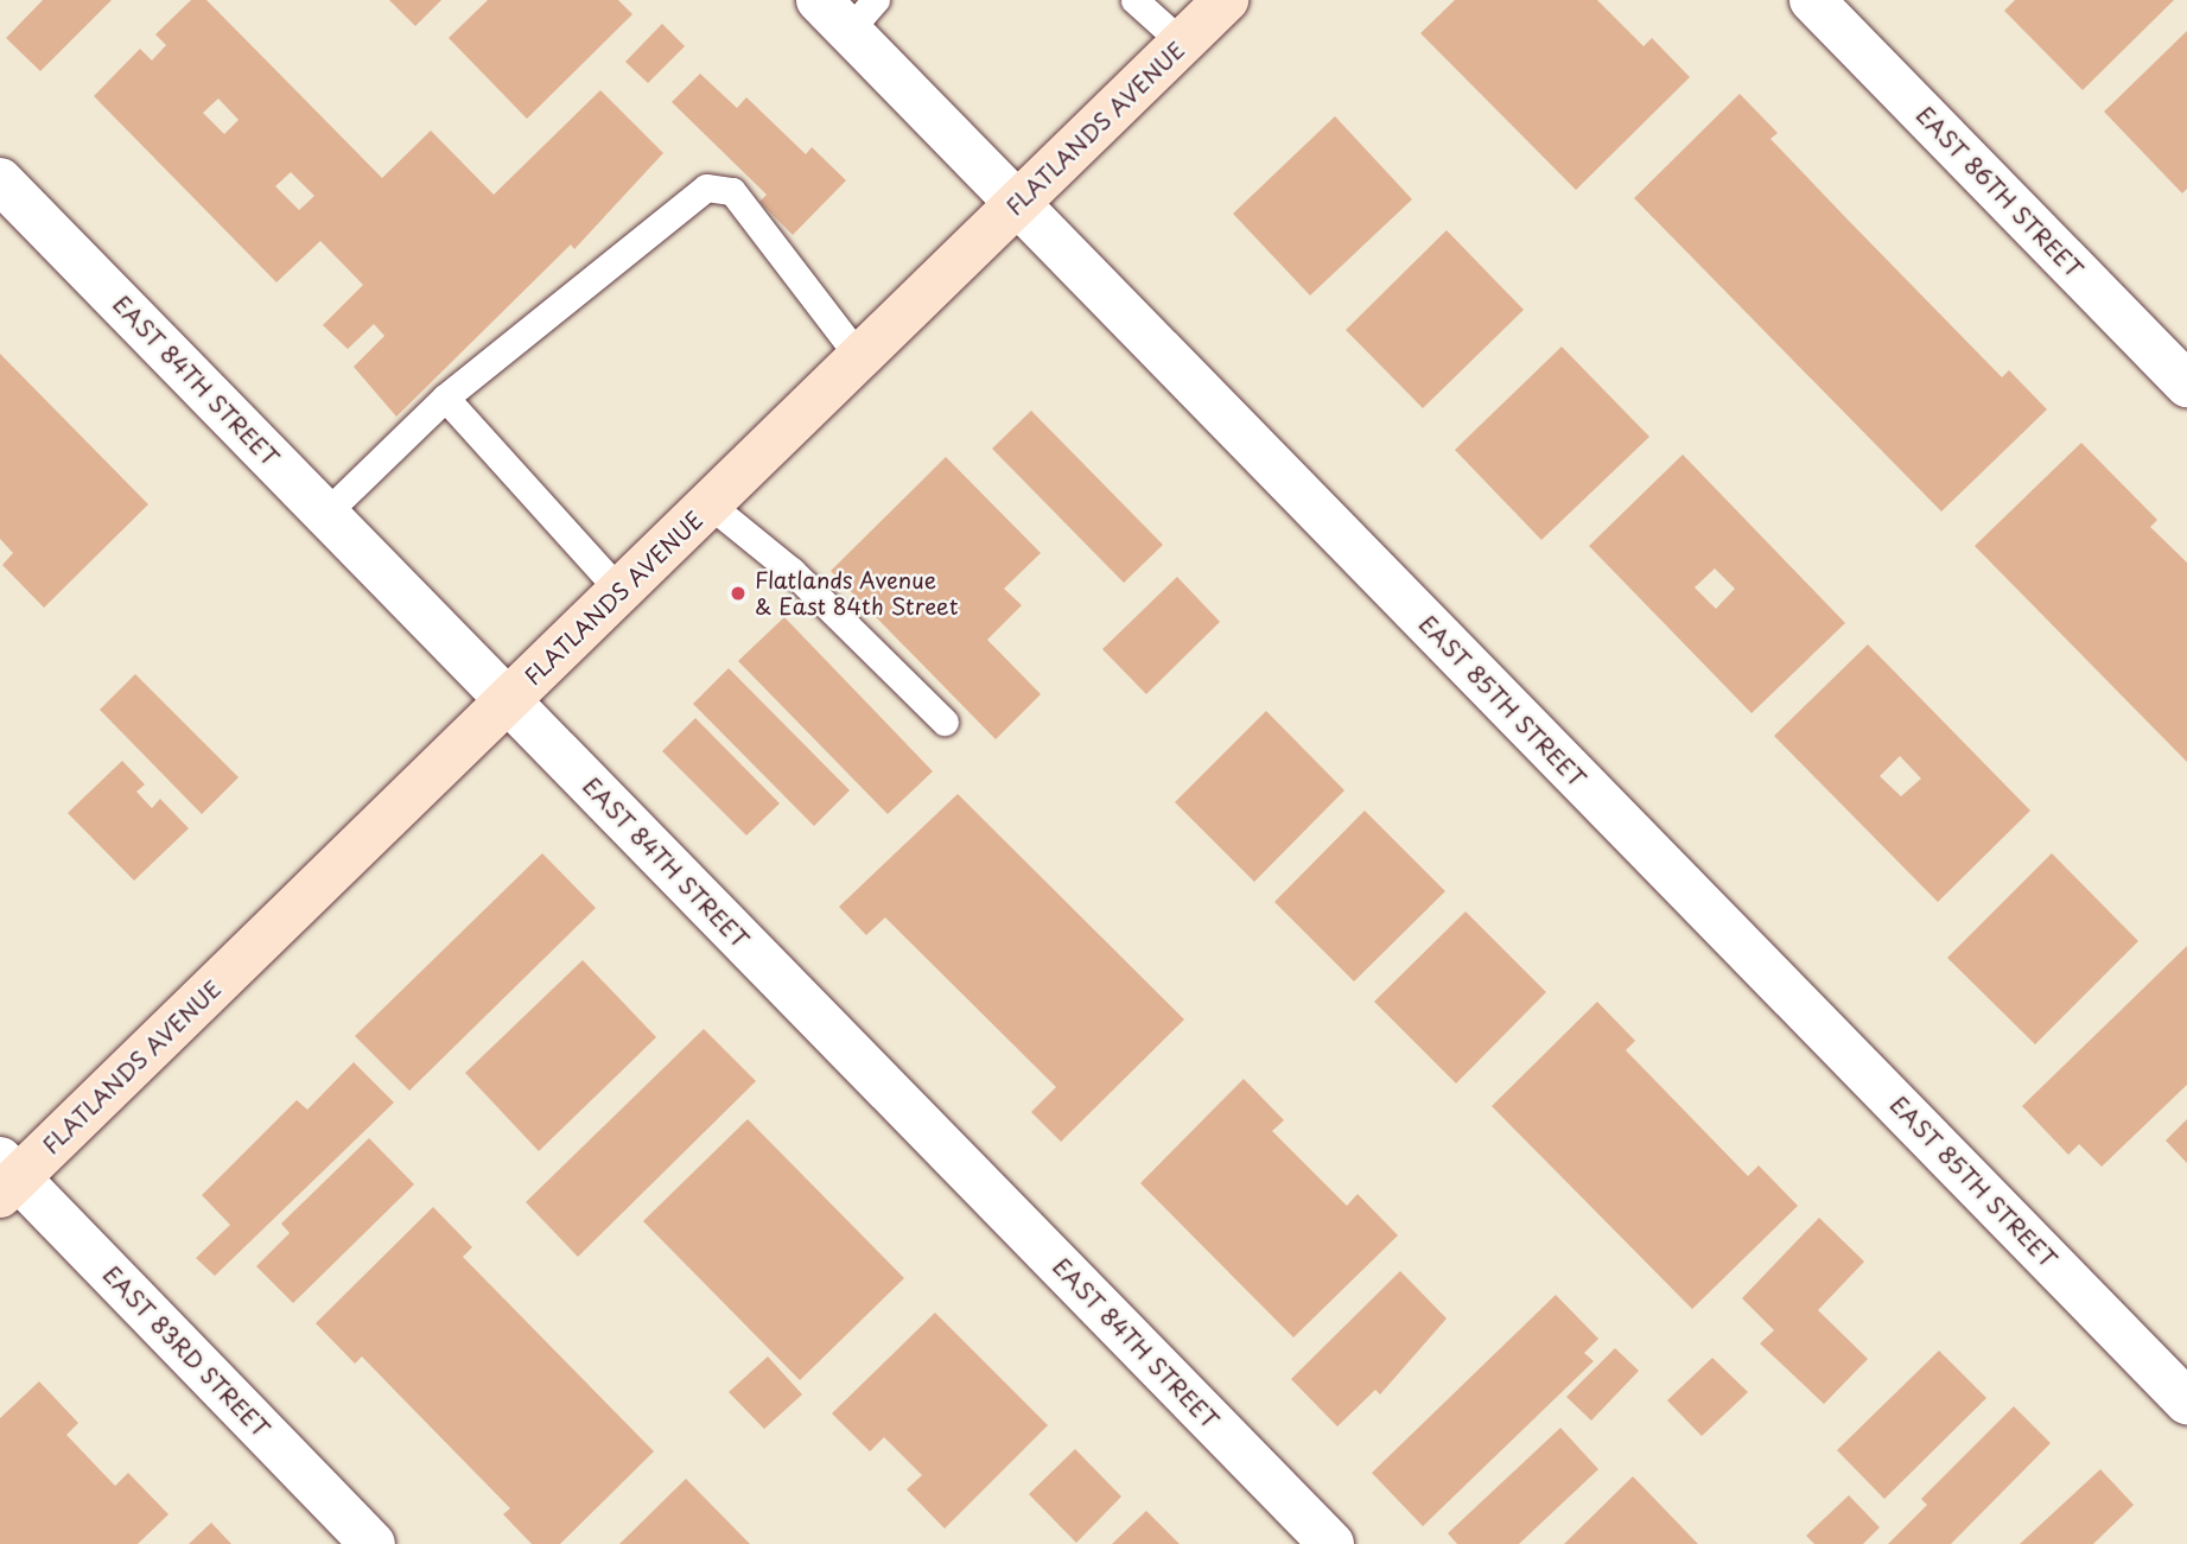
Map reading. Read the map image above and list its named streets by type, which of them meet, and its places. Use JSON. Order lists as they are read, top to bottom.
{
  "streets": {
    "main road": ["FLATLANDS AVENUE"],
    "street": [
      "EAST 86TH STREET",
      "EAST 84TH STREET",
      "EAST 85TH STREET",
      "EAST 83RD STREET"
    ]
  },
  "crossings": [
    ["FLATLANDS AVENUE", "EAST 84TH STREET"],
    ["FLATLANDS AVENUE", "EAST 85TH STREET"],
    ["FLATLANDS AVENUE", "EAST 83RD STREET"]
  ],
  "places": ["Flatlands Avenue & East 84th Street"]
}
